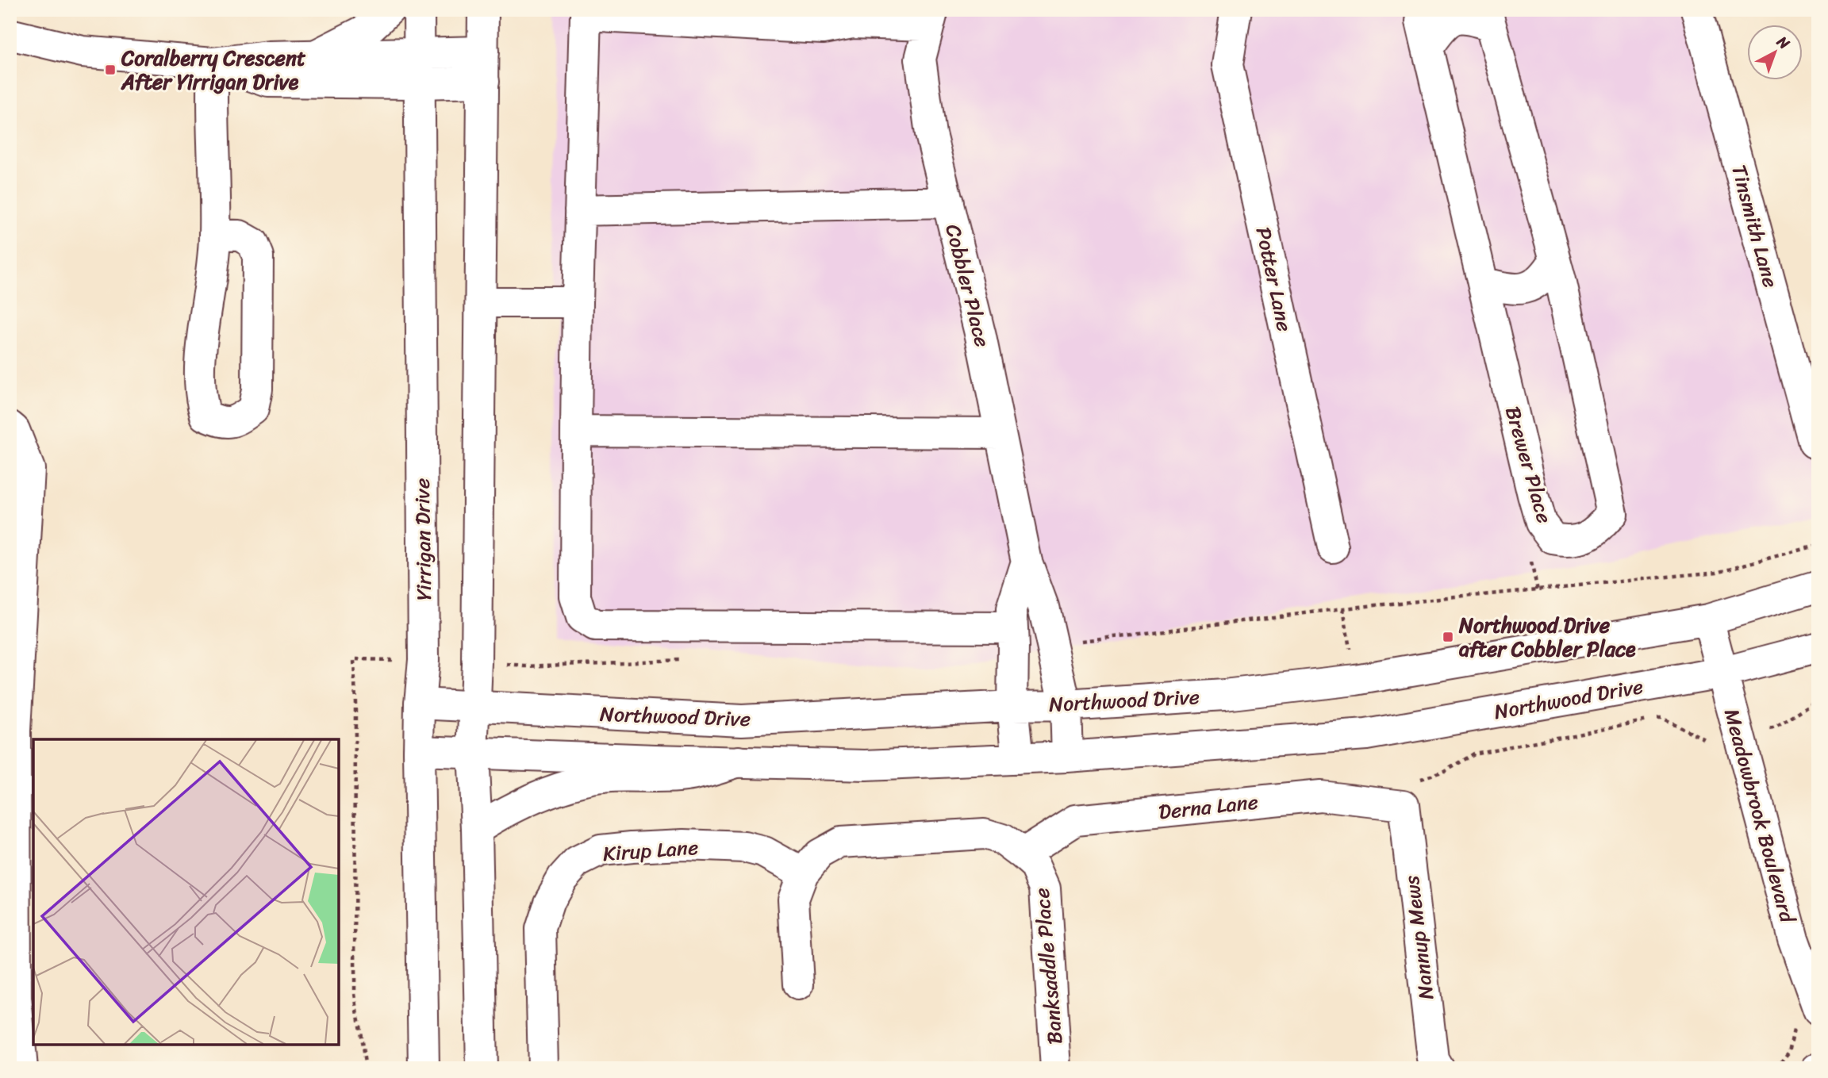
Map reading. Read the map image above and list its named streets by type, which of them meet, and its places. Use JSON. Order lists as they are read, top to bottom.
{
  "streets": {
    "street": [
      "Tinsmith Lane",
      "Potter Lane",
      "Cobbler Place",
      "Brewer Place",
      "Yirrigan Drive",
      "Northwood Drive",
      "Derna Lane",
      "Meadowbrook Boulevard",
      "Kirup Lane",
      "Nannup Mews",
      "Banksaddle Place"
    ]
  },
  "crossings": [
    ["Cobbler Place", "Northwood Drive"],
    ["Yirrigan Drive", "Northwood Drive"],
    ["Northwood Drive", "Meadowbrook Boulevard"],
    ["Derna Lane", "Nannup Mews"],
    ["Derna Lane", "Banksaddle Place"],
    ["Kirup Lane", "Banksaddle Place"]
  ],
  "places": {
    "transit": ["Coralberry Crescent After Yirrigan Drive", "Northwood Drive after Cobbler Place"]
  },
  "north": "top right"
}
